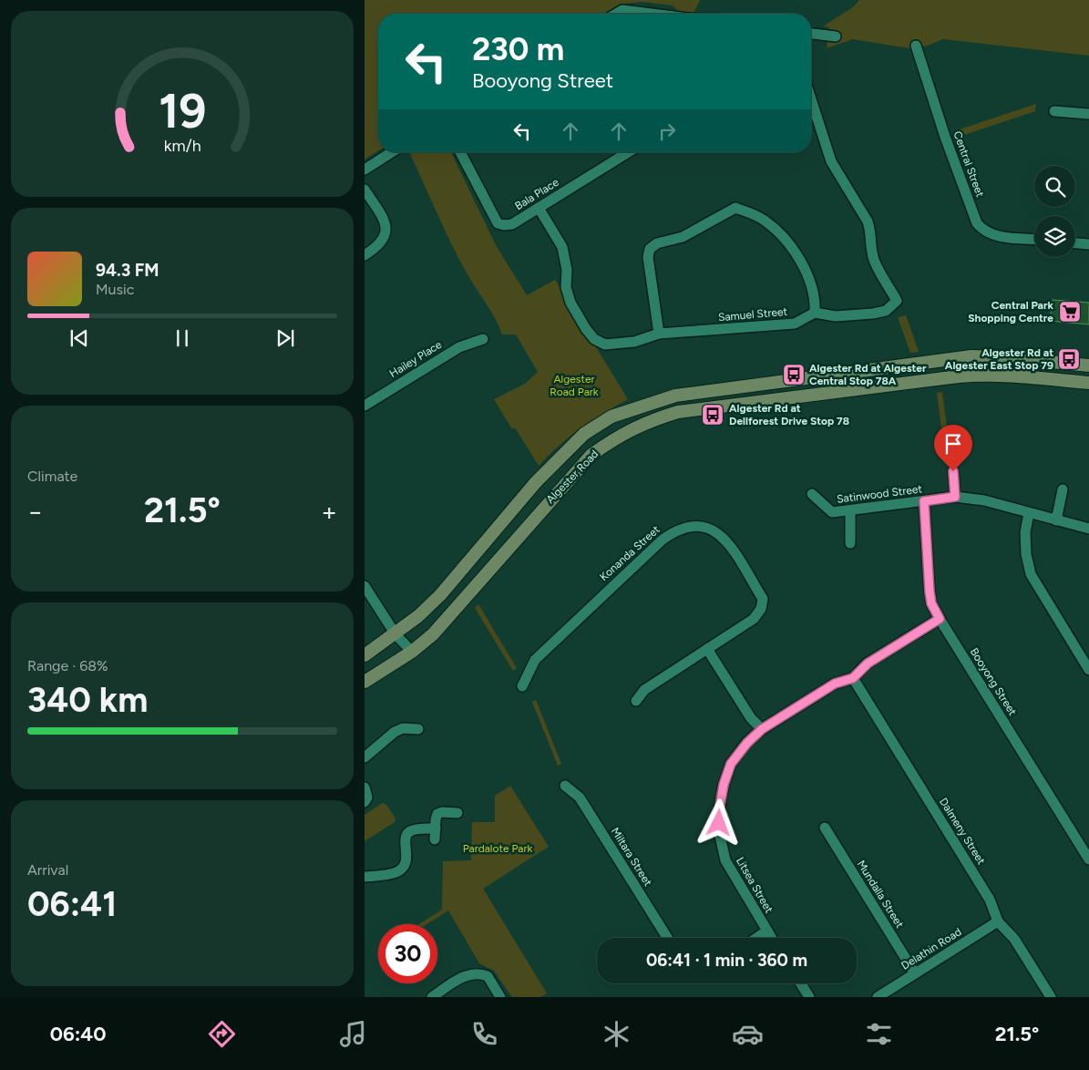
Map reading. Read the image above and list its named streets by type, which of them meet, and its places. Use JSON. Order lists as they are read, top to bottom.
{
  "streets": {
    "main road": ["Algester Road"],
    "street": [
      "Central Street",
      "Bala Place",
      "Samuel Street",
      "Hailey Place",
      "Satinwood Street",
      "Konanda Street",
      "Booyong Street",
      "Dalmeny Street",
      "Miltara Street",
      "Litsea Street",
      "Mundalla Street",
      "Delathin Road"
    ]
  },
  "crossings": [
    ["Bala Place", "Samuel Street"],
    ["Satinwood Street", "Booyong Street"],
    ["Booyong Street", "Litsea Street"],
    ["Dalmeny Street", "Litsea Street"],
    ["Dalmeny Street", "Delathin Road"],
    ["Mundalla Street", "Delathin Road"]
  ],
  "parks": ["Algester Road Park", "Pardalote Park"],
  "places": {
    "supermarket": ["Central Park Shopping Centre"],
    "bus stop": ["Algester Rd at Algester East Stop 79", "Algester Rd at Algester Central Stop 78A", "Algester Rd at Dellforest Drive Stop 78"]
  },
  "page": {
    "turn": ["230 m", "Booyong Street"],
    "song": ["94.3 FM", "Music"],
    "tile": [
      "Climate",
      ["Range · 68%", "340 km"],
      ["Arrival", "06:41"]
    ],
    "heat": ["−", "21.5°", "+"],
    "limit": "30",
    "trip": "06:41 · 1 min · 360 m",
    "tabs": ["06:40", "21.5°"],
    "gauge": ["19", "km/h"]
  }
}
